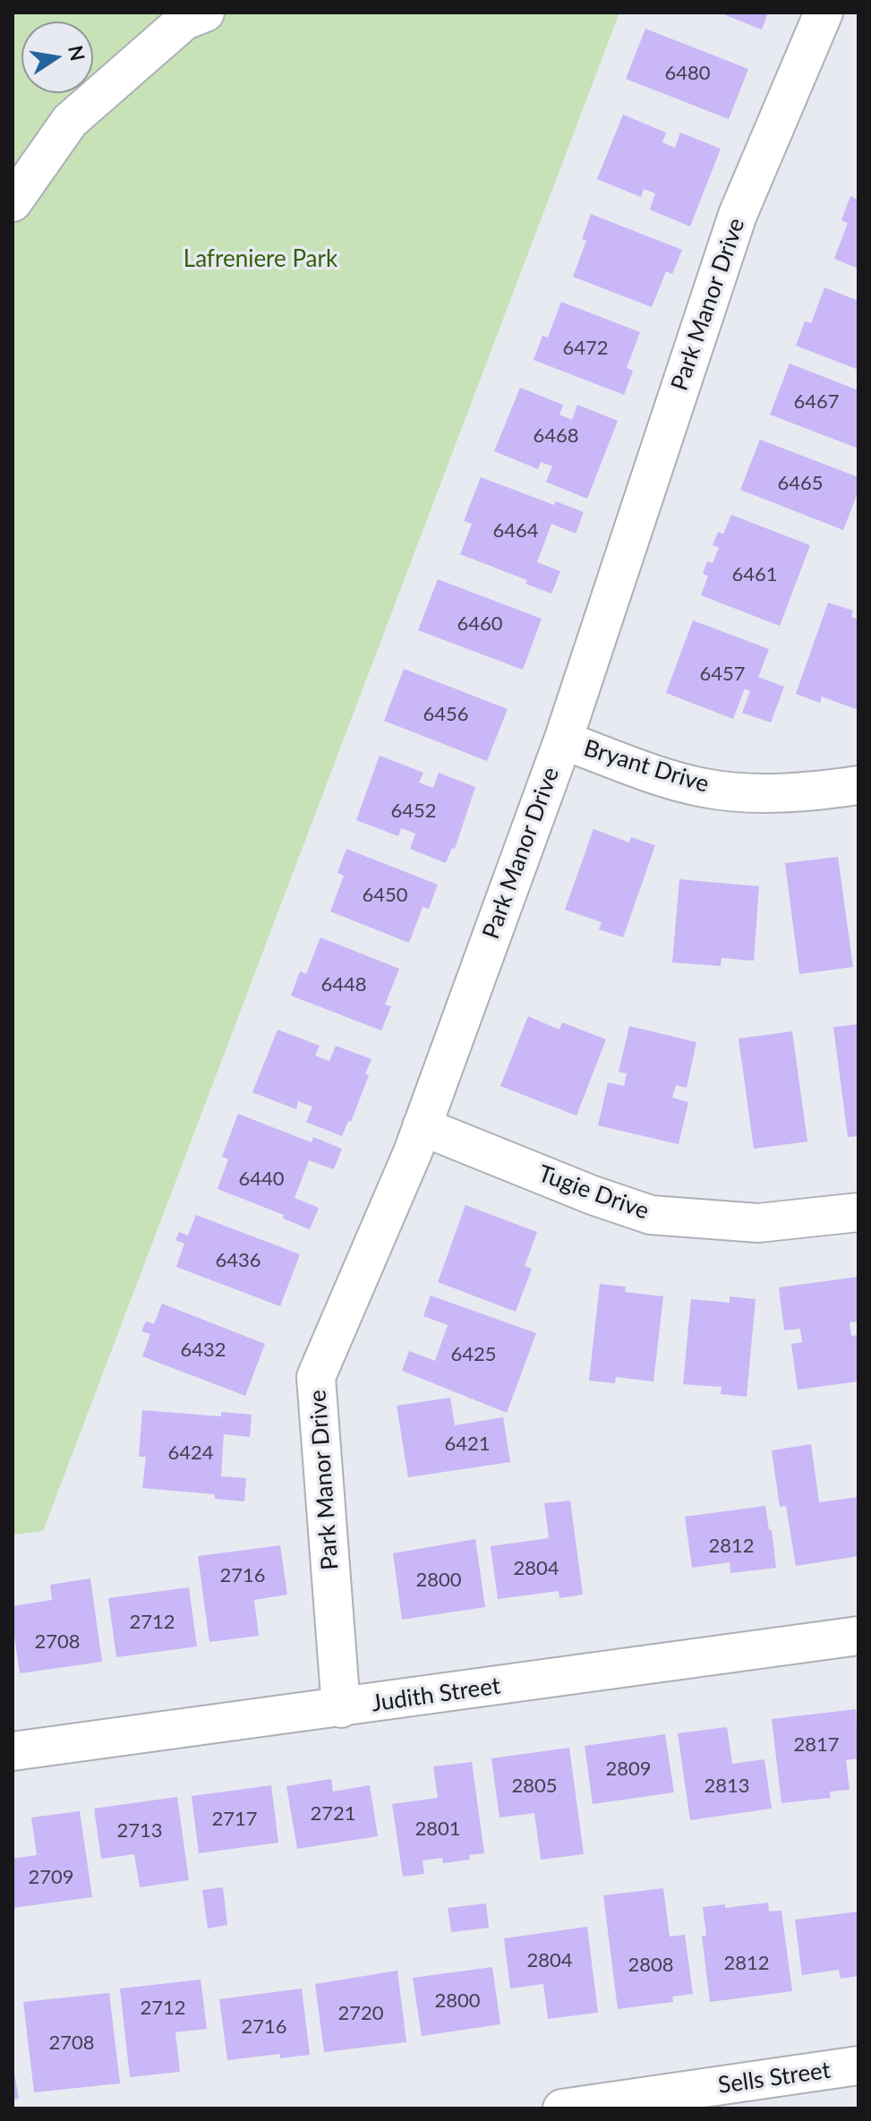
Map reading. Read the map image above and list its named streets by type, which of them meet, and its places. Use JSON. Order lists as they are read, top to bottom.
{
  "streets": {
    "street": [
      "Park Manor Drive",
      "Bryant Drive",
      "Tugie Drive",
      "Judith Street",
      "Sells Street"
    ]
  },
  "crossings": [
    ["Park Manor Drive", "Bryant Drive"],
    ["Park Manor Drive", "Tugie Drive"],
    ["Park Manor Drive", "Judith Street"]
  ],
  "parks": ["Lafreniere Park"],
  "house_numbers": [
    "6480",
    "6472",
    "6467",
    "6468",
    "6465",
    "6464",
    "6461",
    "6460",
    "6457",
    "6456",
    "6452",
    "6450",
    "6448",
    "6440",
    "6436",
    "6432",
    "6425",
    "6421",
    "6424",
    "2812",
    "2804",
    "2716",
    "2800",
    "2712",
    "2708",
    "2817",
    "2809",
    "2805",
    "2813",
    "2721",
    "2717",
    "2801",
    "2713",
    "2709",
    "2804",
    "2812",
    "2808",
    "2800",
    "2712",
    "2720",
    "2716",
    "2708"
  ],
  "north": "right"
}
